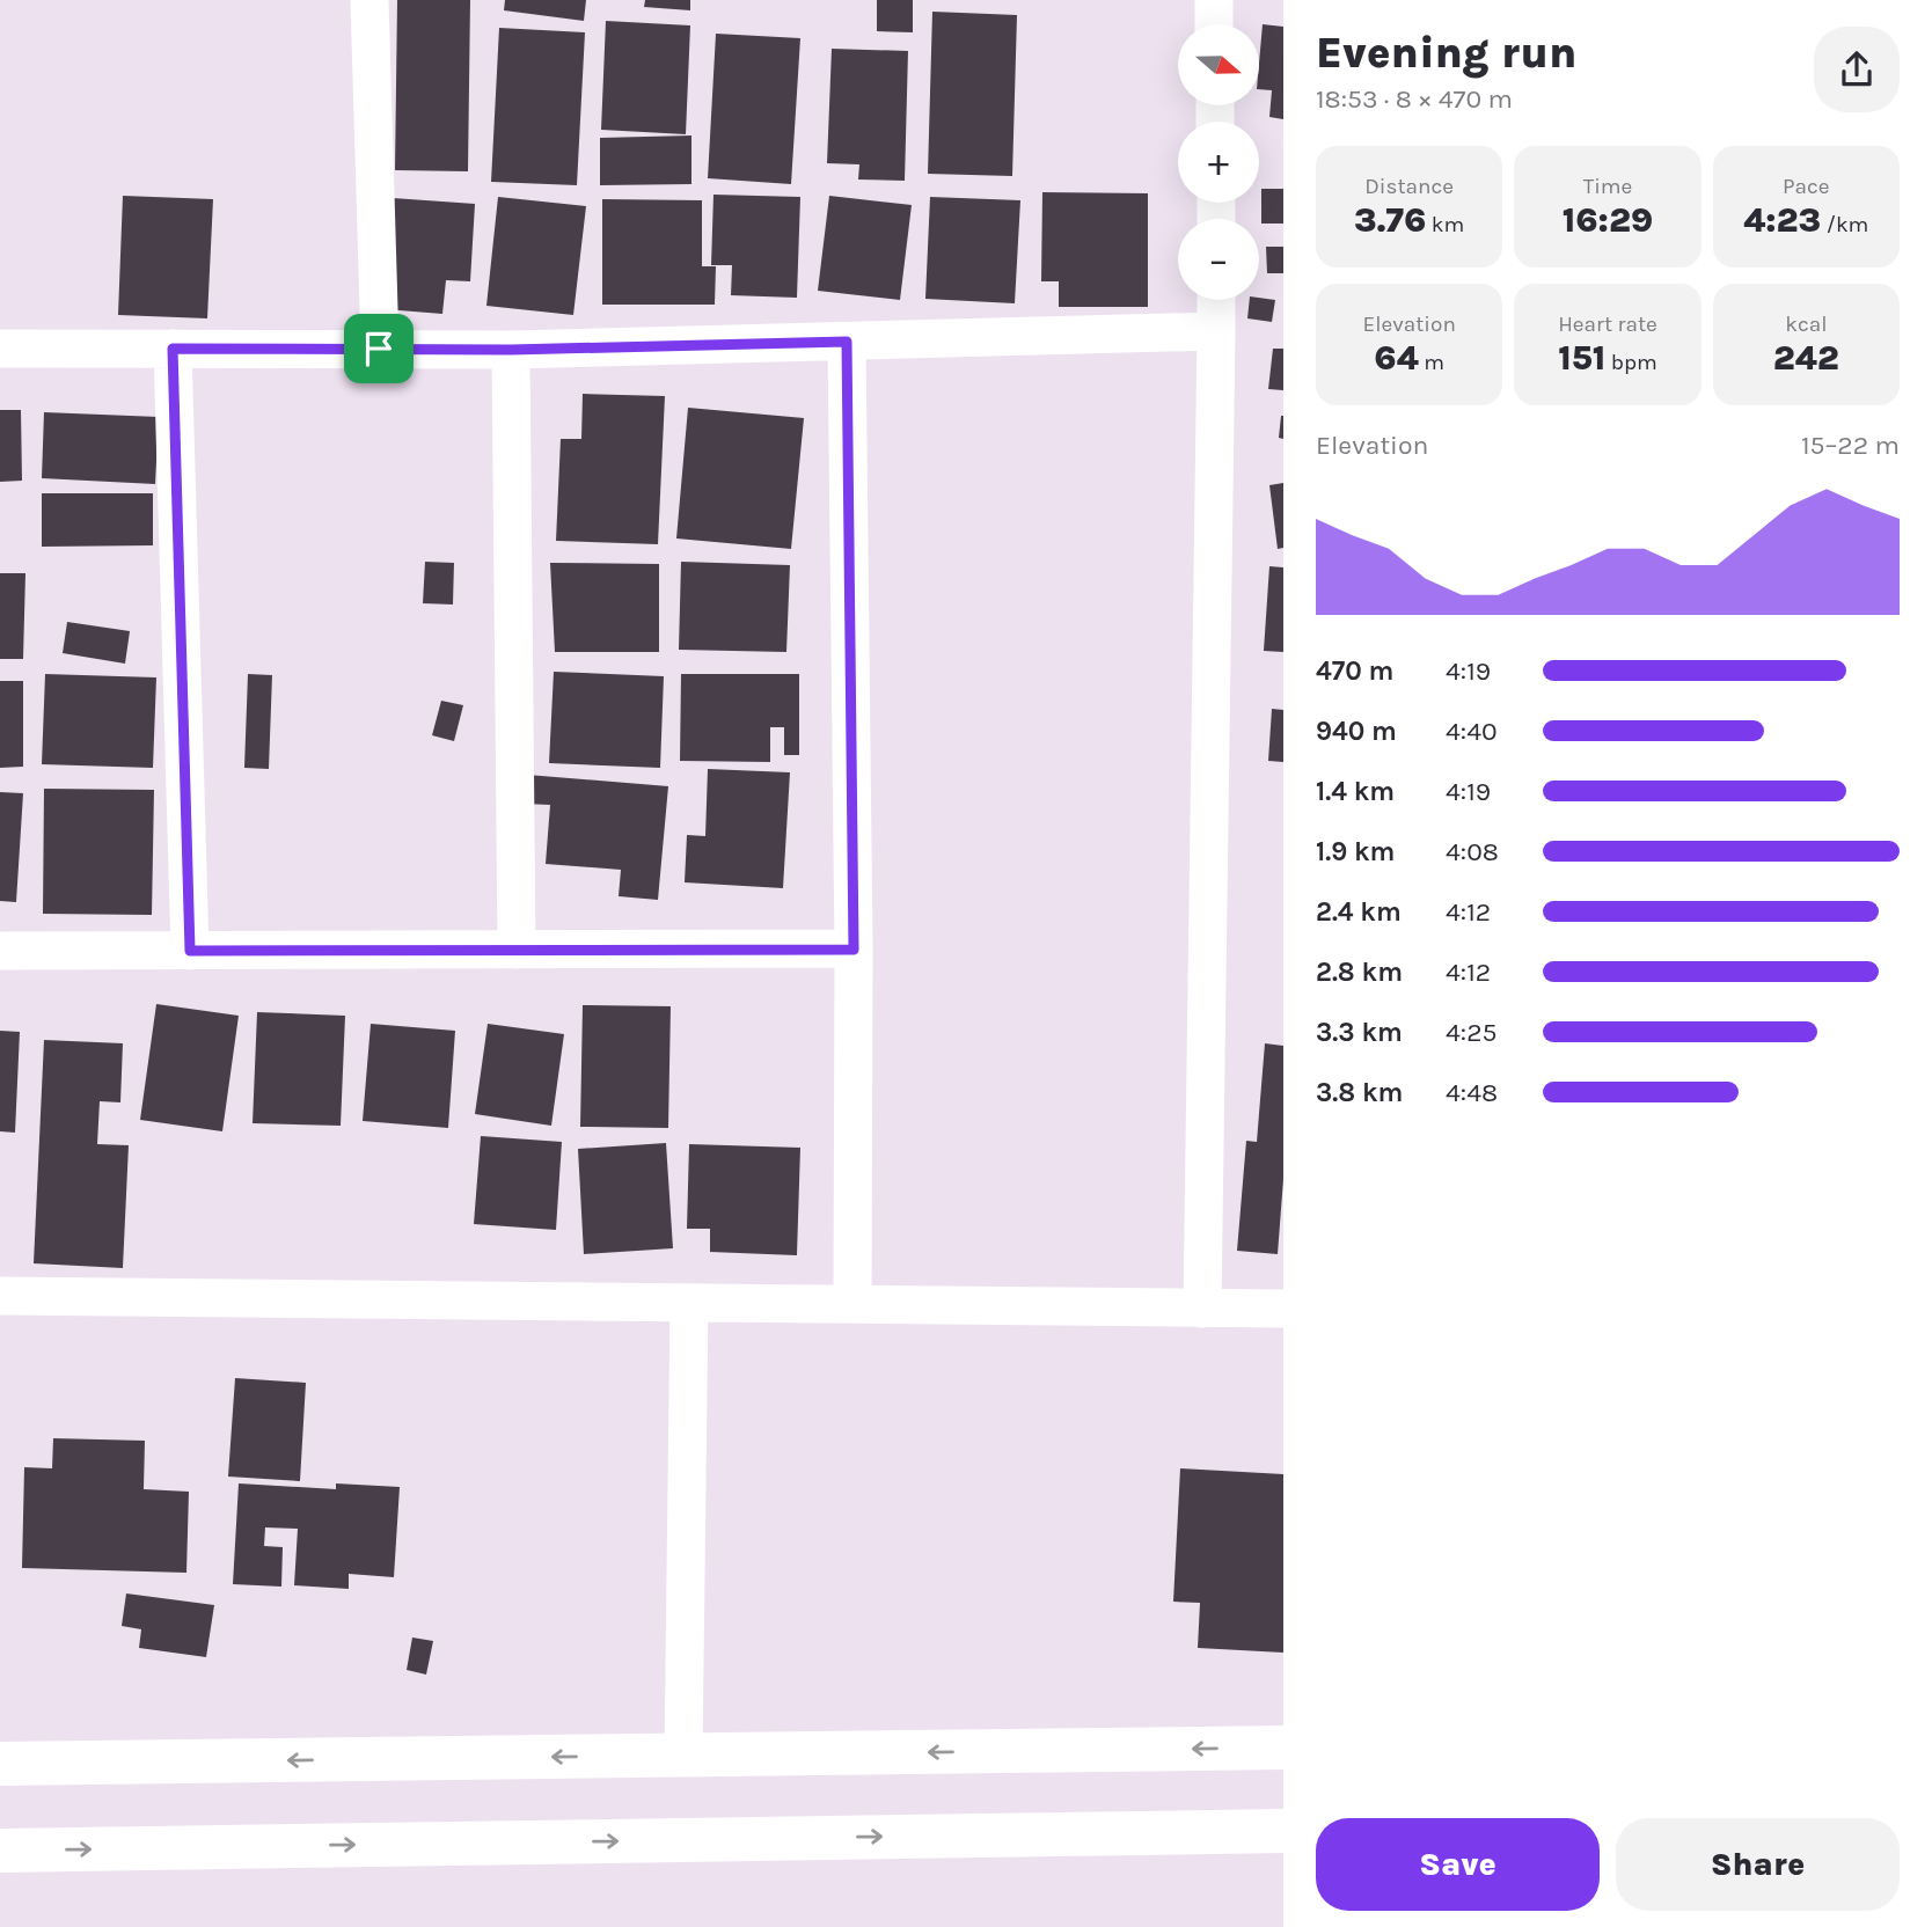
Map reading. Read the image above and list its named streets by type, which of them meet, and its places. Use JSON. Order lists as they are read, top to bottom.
{
  "north": "right",
  "page": {
    "heading": ["Evening run", "18:53 · 8 × 470 m"],
    "map_buttons": ["+", "−"],
    "stats": [
      ["Distance", "3.76 km"],
      ["Time", "16:29"],
      ["Pace", "4:23 /km"],
      ["Elevation", "64 m"],
      ["Heart rate", "151 bpm"],
      ["kcal", "242"]
    ],
    "chart": ["Elevation", "15–22 m"],
    "list": [
      {
        "name": "470 m",
        "note": "4:19"
      },
      {
        "name": "940 m",
        "note": "4:40"
      },
      {
        "name": "1.4 km",
        "note": "4:19"
      },
      {
        "name": "1.9 km",
        "note": "4:08"
      },
      {
        "name": "2.4 km",
        "note": "4:12"
      },
      {
        "name": "2.8 km",
        "note": "4:12"
      },
      {
        "name": "3.3 km",
        "note": "4:25"
      },
      {
        "name": "3.8 km",
        "note": "4:48"
      }
    ],
    "buttons": ["Save", "Share"]
  }
}
